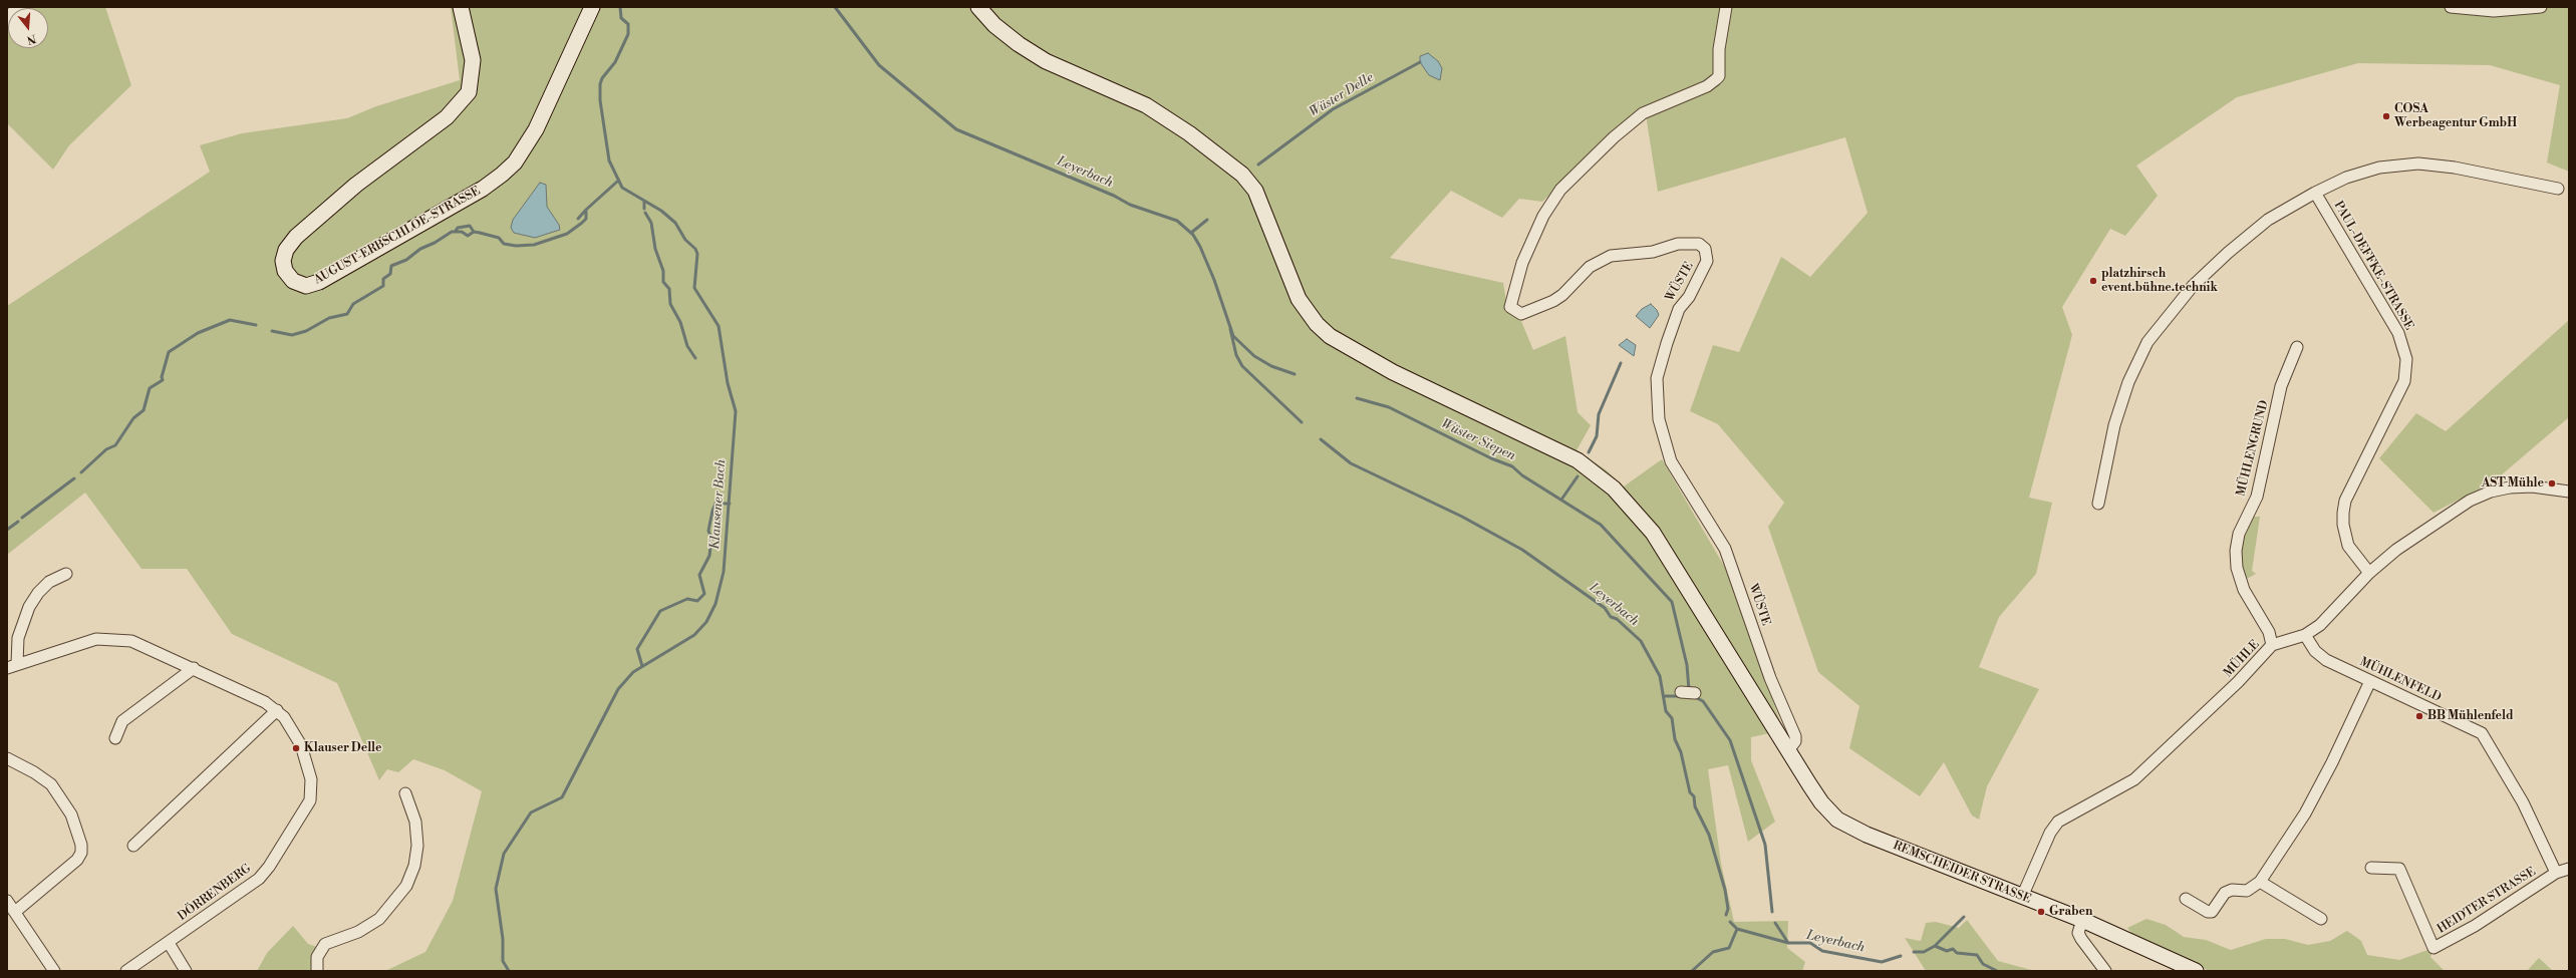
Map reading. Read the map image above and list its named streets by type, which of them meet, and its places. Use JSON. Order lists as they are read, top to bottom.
{
  "streets": {
    "main road": ["AUGUST-ERBSCHLOE-STRASSE", "REMSCHEIDER STRASSE"],
    "street": [
      "PAUL-DEFFKE-STRASSE",
      "WÜSTE",
      "MÜHLENGRUND",
      "MÜHLE",
      "MÜHLENFELD",
      "DÖRRENBERG",
      "HEIDTER STRASSE"
    ]
  },
  "crossings": [
    ["PAUL-DEFFKE-STRASSE", "MÜHLE"],
    ["WÜSTE", "REMSCHEIDER STRASSE"],
    ["MÜHLENGRUND", "MÜHLE"],
    ["MÜHLE", "MÜHLENFELD"],
    ["MÜHLE", "REMSCHEIDER STRASSE"],
    ["MÜHLENFELD", "HEIDTER STRASSE"]
  ],
  "water": [
    "Wüster Delle",
    "Leyerbach",
    "Wüster Siepen",
    "Klausener Bach"
  ],
  "places": [
    "COSA Werbeagentur GmbH",
    "platzhirsch event.bühne.technik",
    "AST Mühle",
    "BB Mühlenfeld",
    "Klauser Delle",
    "Graben"
  ],
  "north": "bottom"
}
